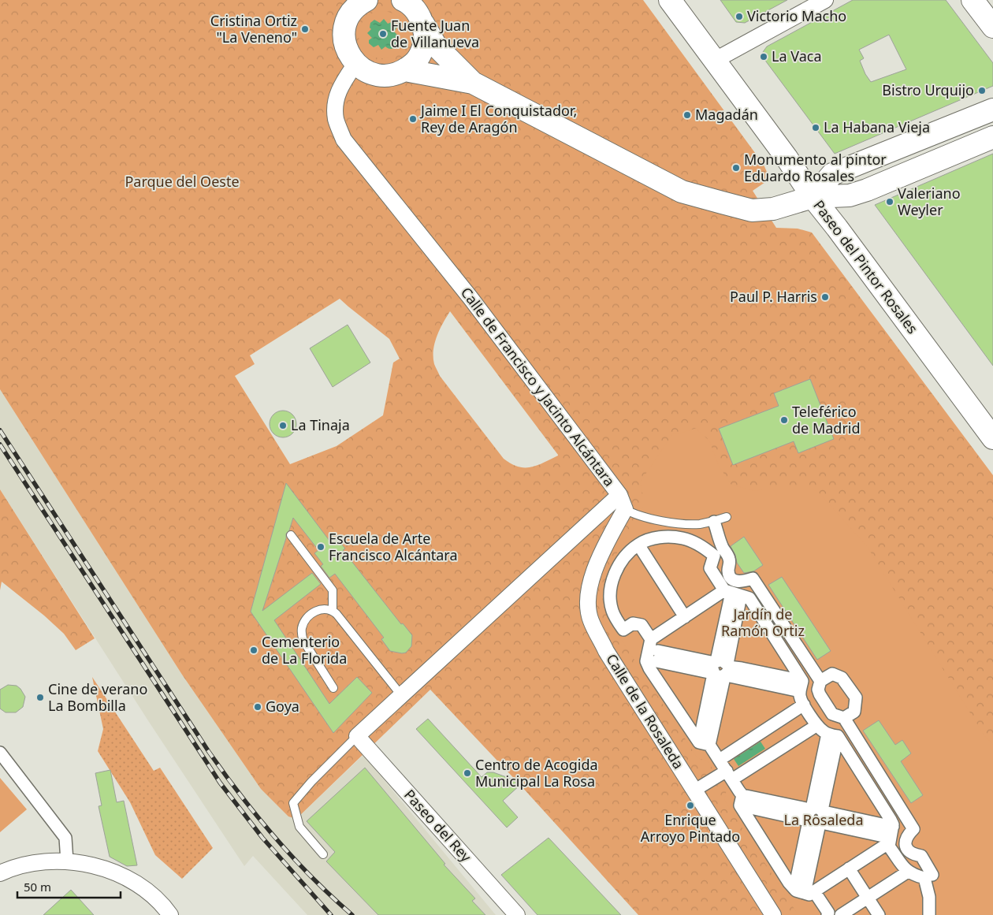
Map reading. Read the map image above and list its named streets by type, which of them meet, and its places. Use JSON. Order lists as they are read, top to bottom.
{
  "streets": {
    "main road": ["Paseo del Pintor Rosales"],
    "street": ["Calle de Francisco y Jacinto Alcántara", "Calle de la Rosaleda", "Paseo del Rey"]
  },
  "crossings": [
    ["Calle de Francisco y Jacinto Alcántara", "Calle de la Rosaleda"],
    ["Calle de Francisco y Jacinto Alcántara", "Paseo del Rey"]
  ],
  "parks": ["Parque del Oeste", "Jardín de Ramón Ortiz", "La Rosaleda"],
  "places": [
    "Victorio Macho",
    "Cristina Ortiz \"La Veneno\"",
    "Fuente Juan de Villanueva",
    "La Vaca",
    "Bistro Urquijo",
    "Magadán",
    "Jaime I El Conquistador, Rey de Aragón",
    "La Habana Vieja",
    "Monumento al pintor Eduardo Rosales",
    "Valeriano Weyler",
    "Paul P. Harris",
    "Teleférico de Madrid",
    "La Tinaja",
    "Escuela de Arte Francisco Alcántara",
    "Cementerio de La Florida",
    "Cine de verano La Bombilla",
    "Goya",
    "Centro de Acogida Municipal La Rosa",
    "Enrique Arroyo Pintado"
  ],
  "scale_bar": "50 m"
}
